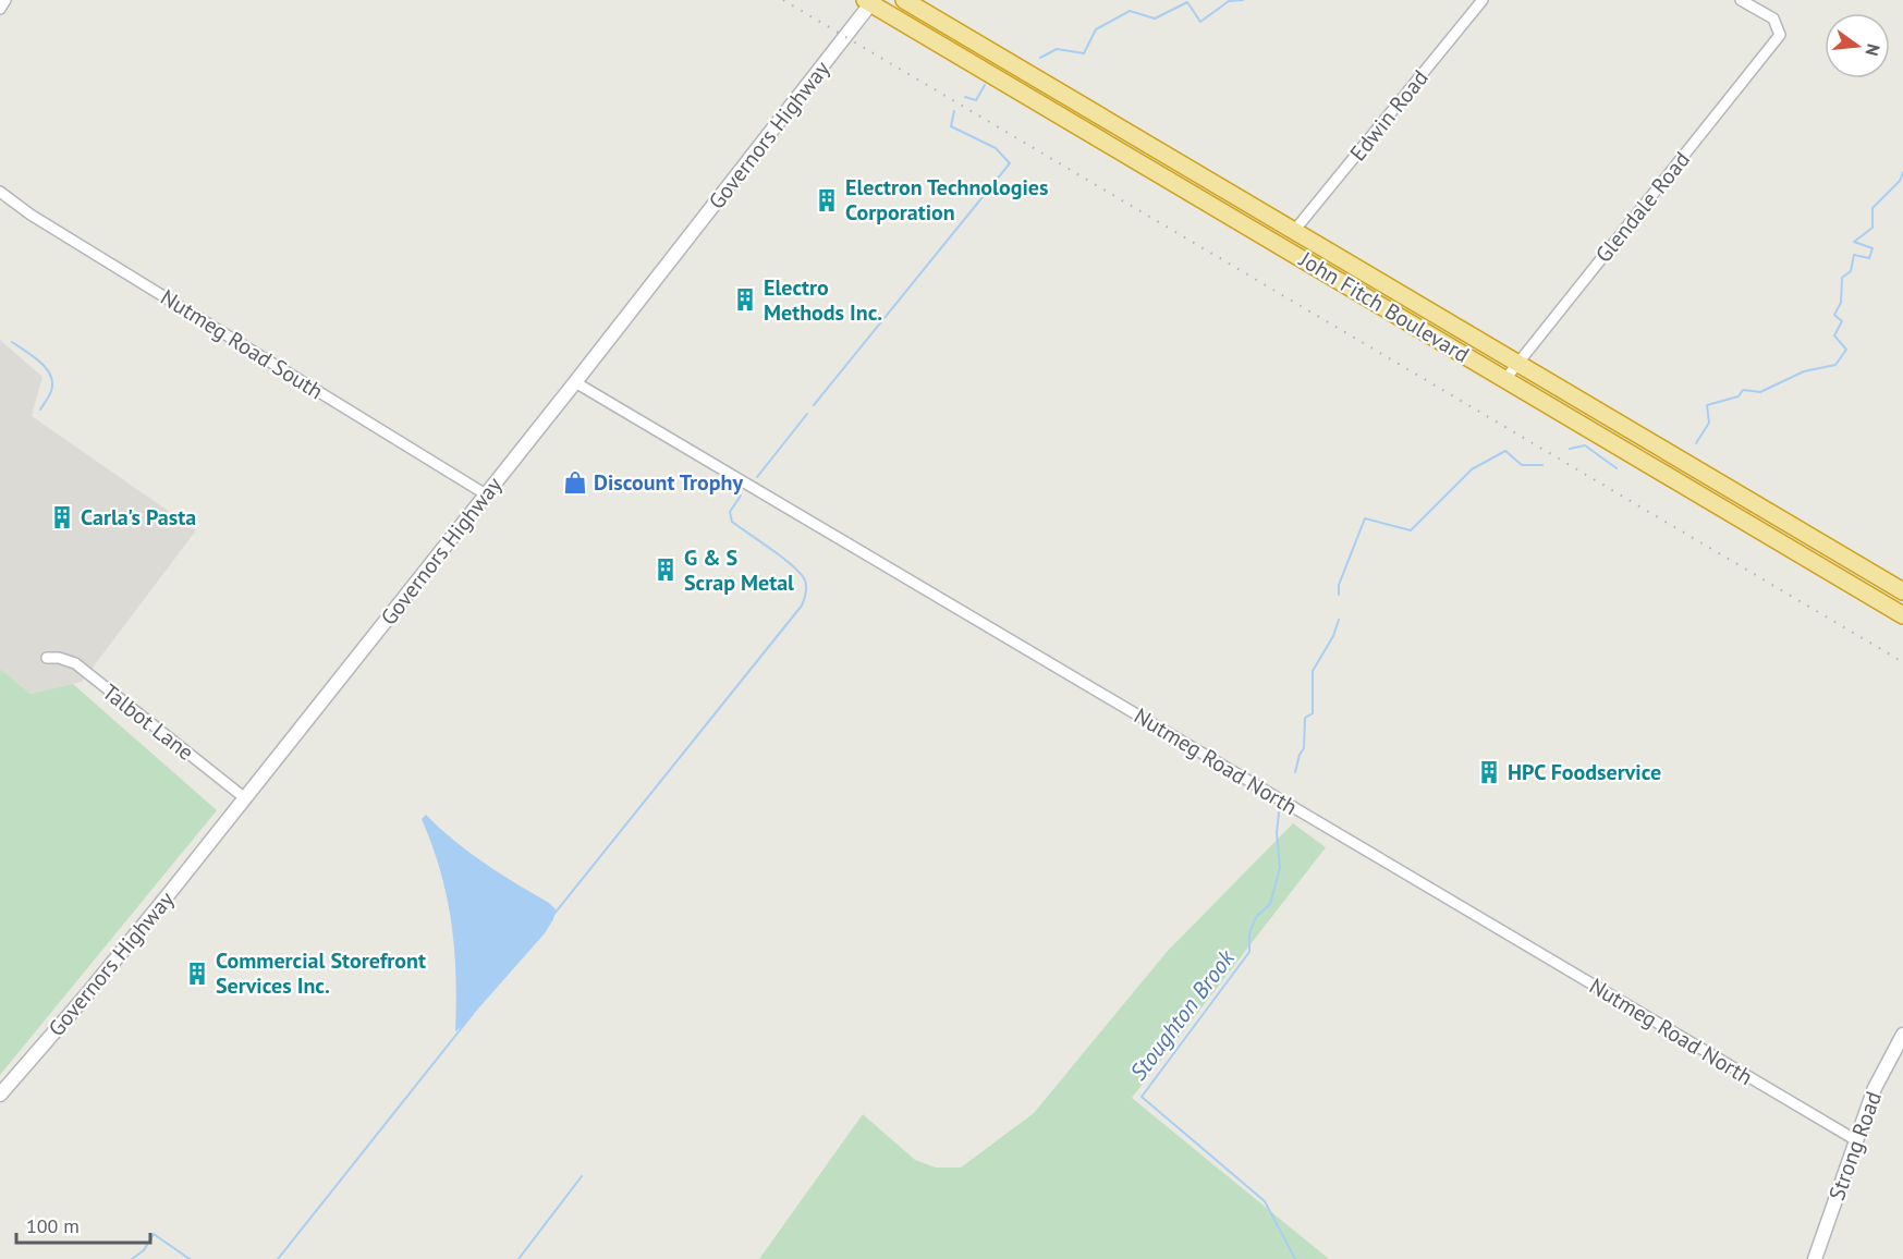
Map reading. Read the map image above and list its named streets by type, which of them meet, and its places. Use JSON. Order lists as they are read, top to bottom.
{
  "streets": {
    "highway": ["John Fitch Boulevard"],
    "street": [
      "Edwin Road",
      "Governors Highway",
      "Glendale Road",
      "Nutmeg Road South",
      "Talbot Lane",
      "Nutmeg Road North",
      "Strong Road"
    ]
  },
  "crossings": [
    ["Edwin Road", "John Fitch Boulevard"],
    ["Governors Highway", "John Fitch Boulevard"],
    ["Governors Highway", "Nutmeg Road South"],
    ["Governors Highway", "Talbot Lane"],
    ["Governors Highway", "Nutmeg Road North"],
    ["Glendale Road", "John Fitch Boulevard"],
    ["Nutmeg Road North", "Strong Road"]
  ],
  "water": ["Stoughton Brook"],
  "places": {
    "building": [
      "Electron Technologies Corporation",
      "Electro Methods Inc.",
      "Carla's Pasta",
      "G & S Scrap Metal",
      "HPC Foodservice",
      "Commercial Storefront Services Inc."
    ],
    "shop": ["Discount Trophy"]
  },
  "scale_bar": "100 m",
  "north": "right"
}
